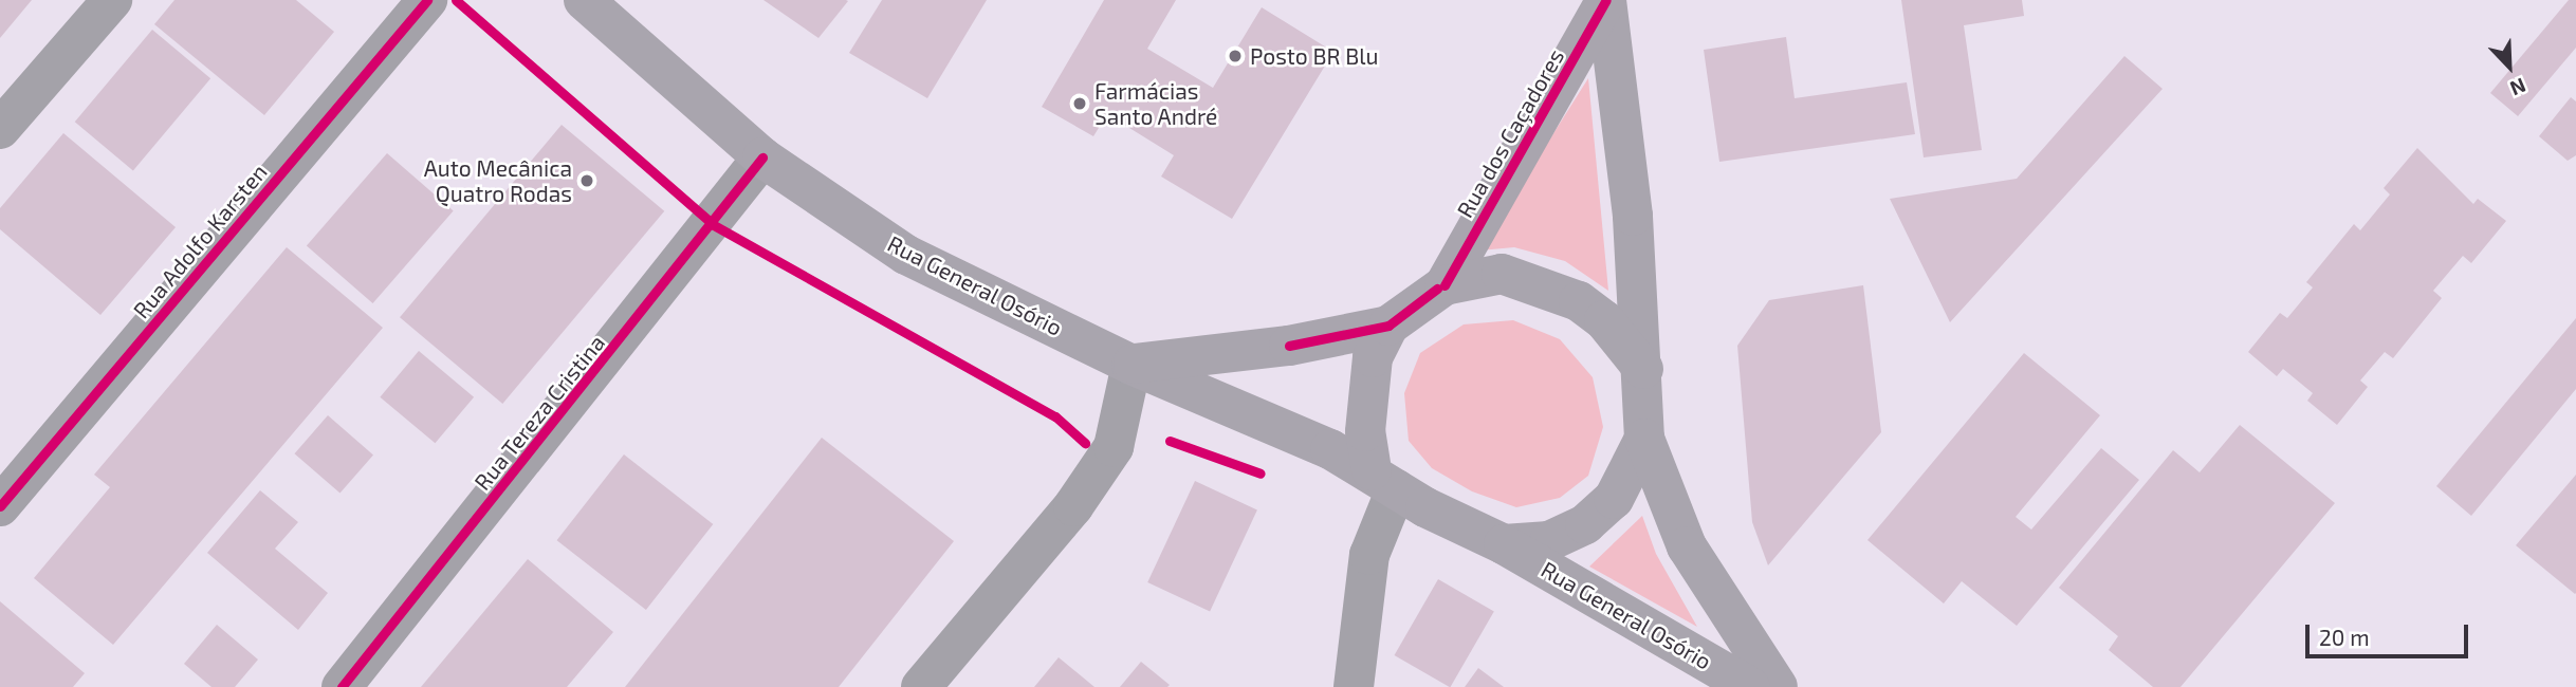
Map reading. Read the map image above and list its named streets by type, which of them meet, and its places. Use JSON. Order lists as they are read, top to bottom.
{
  "streets": {
    "main road": ["Rua dos Caçadores", "Rua General Osório"],
    "street": ["Rua Adolfo Karsten", "Rua Tereza Cristina"]
  },
  "crossings": [
    ["Rua dos Caçadores", "Rua General Osório"],
    ["Rua General Osório", "Rua Tereza Cristina"]
  ],
  "places": ["Posto BR Blu", "Farmácias Santo André", "Auto Mecânica Quatro Rodas"],
  "scale_bar": "20 m",
  "north": "bottom right"
}
